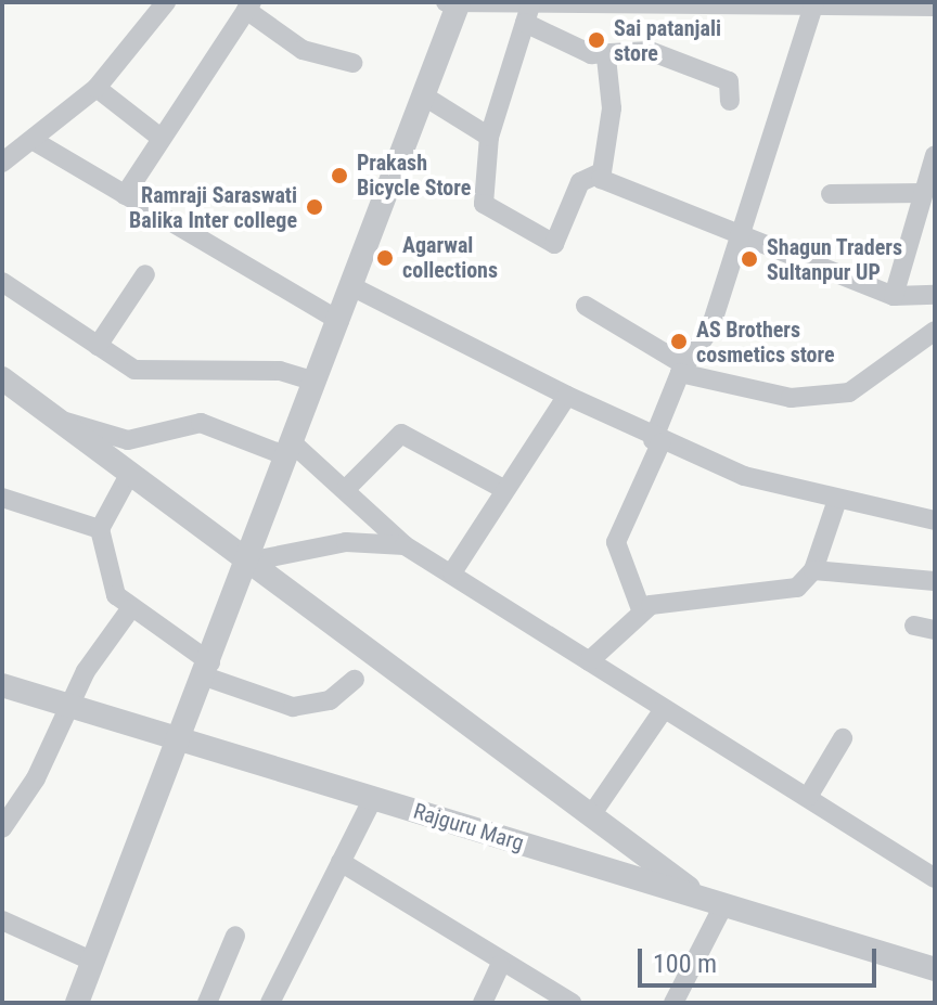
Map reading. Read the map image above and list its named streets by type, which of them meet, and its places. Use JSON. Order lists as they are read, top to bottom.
{
  "streets": {
    "street": ["Rajguru Marg"]
  },
  "places": [
    "Sai patanjali store",
    "Prakash Bicycle Store",
    "Ramraji Saraswati Balika Inter college",
    "Agarwal collections",
    "Shagun Traders Sultanpur UP",
    "AS Brothers cosmetics store"
  ],
  "scale_bar": "100 m"
}
